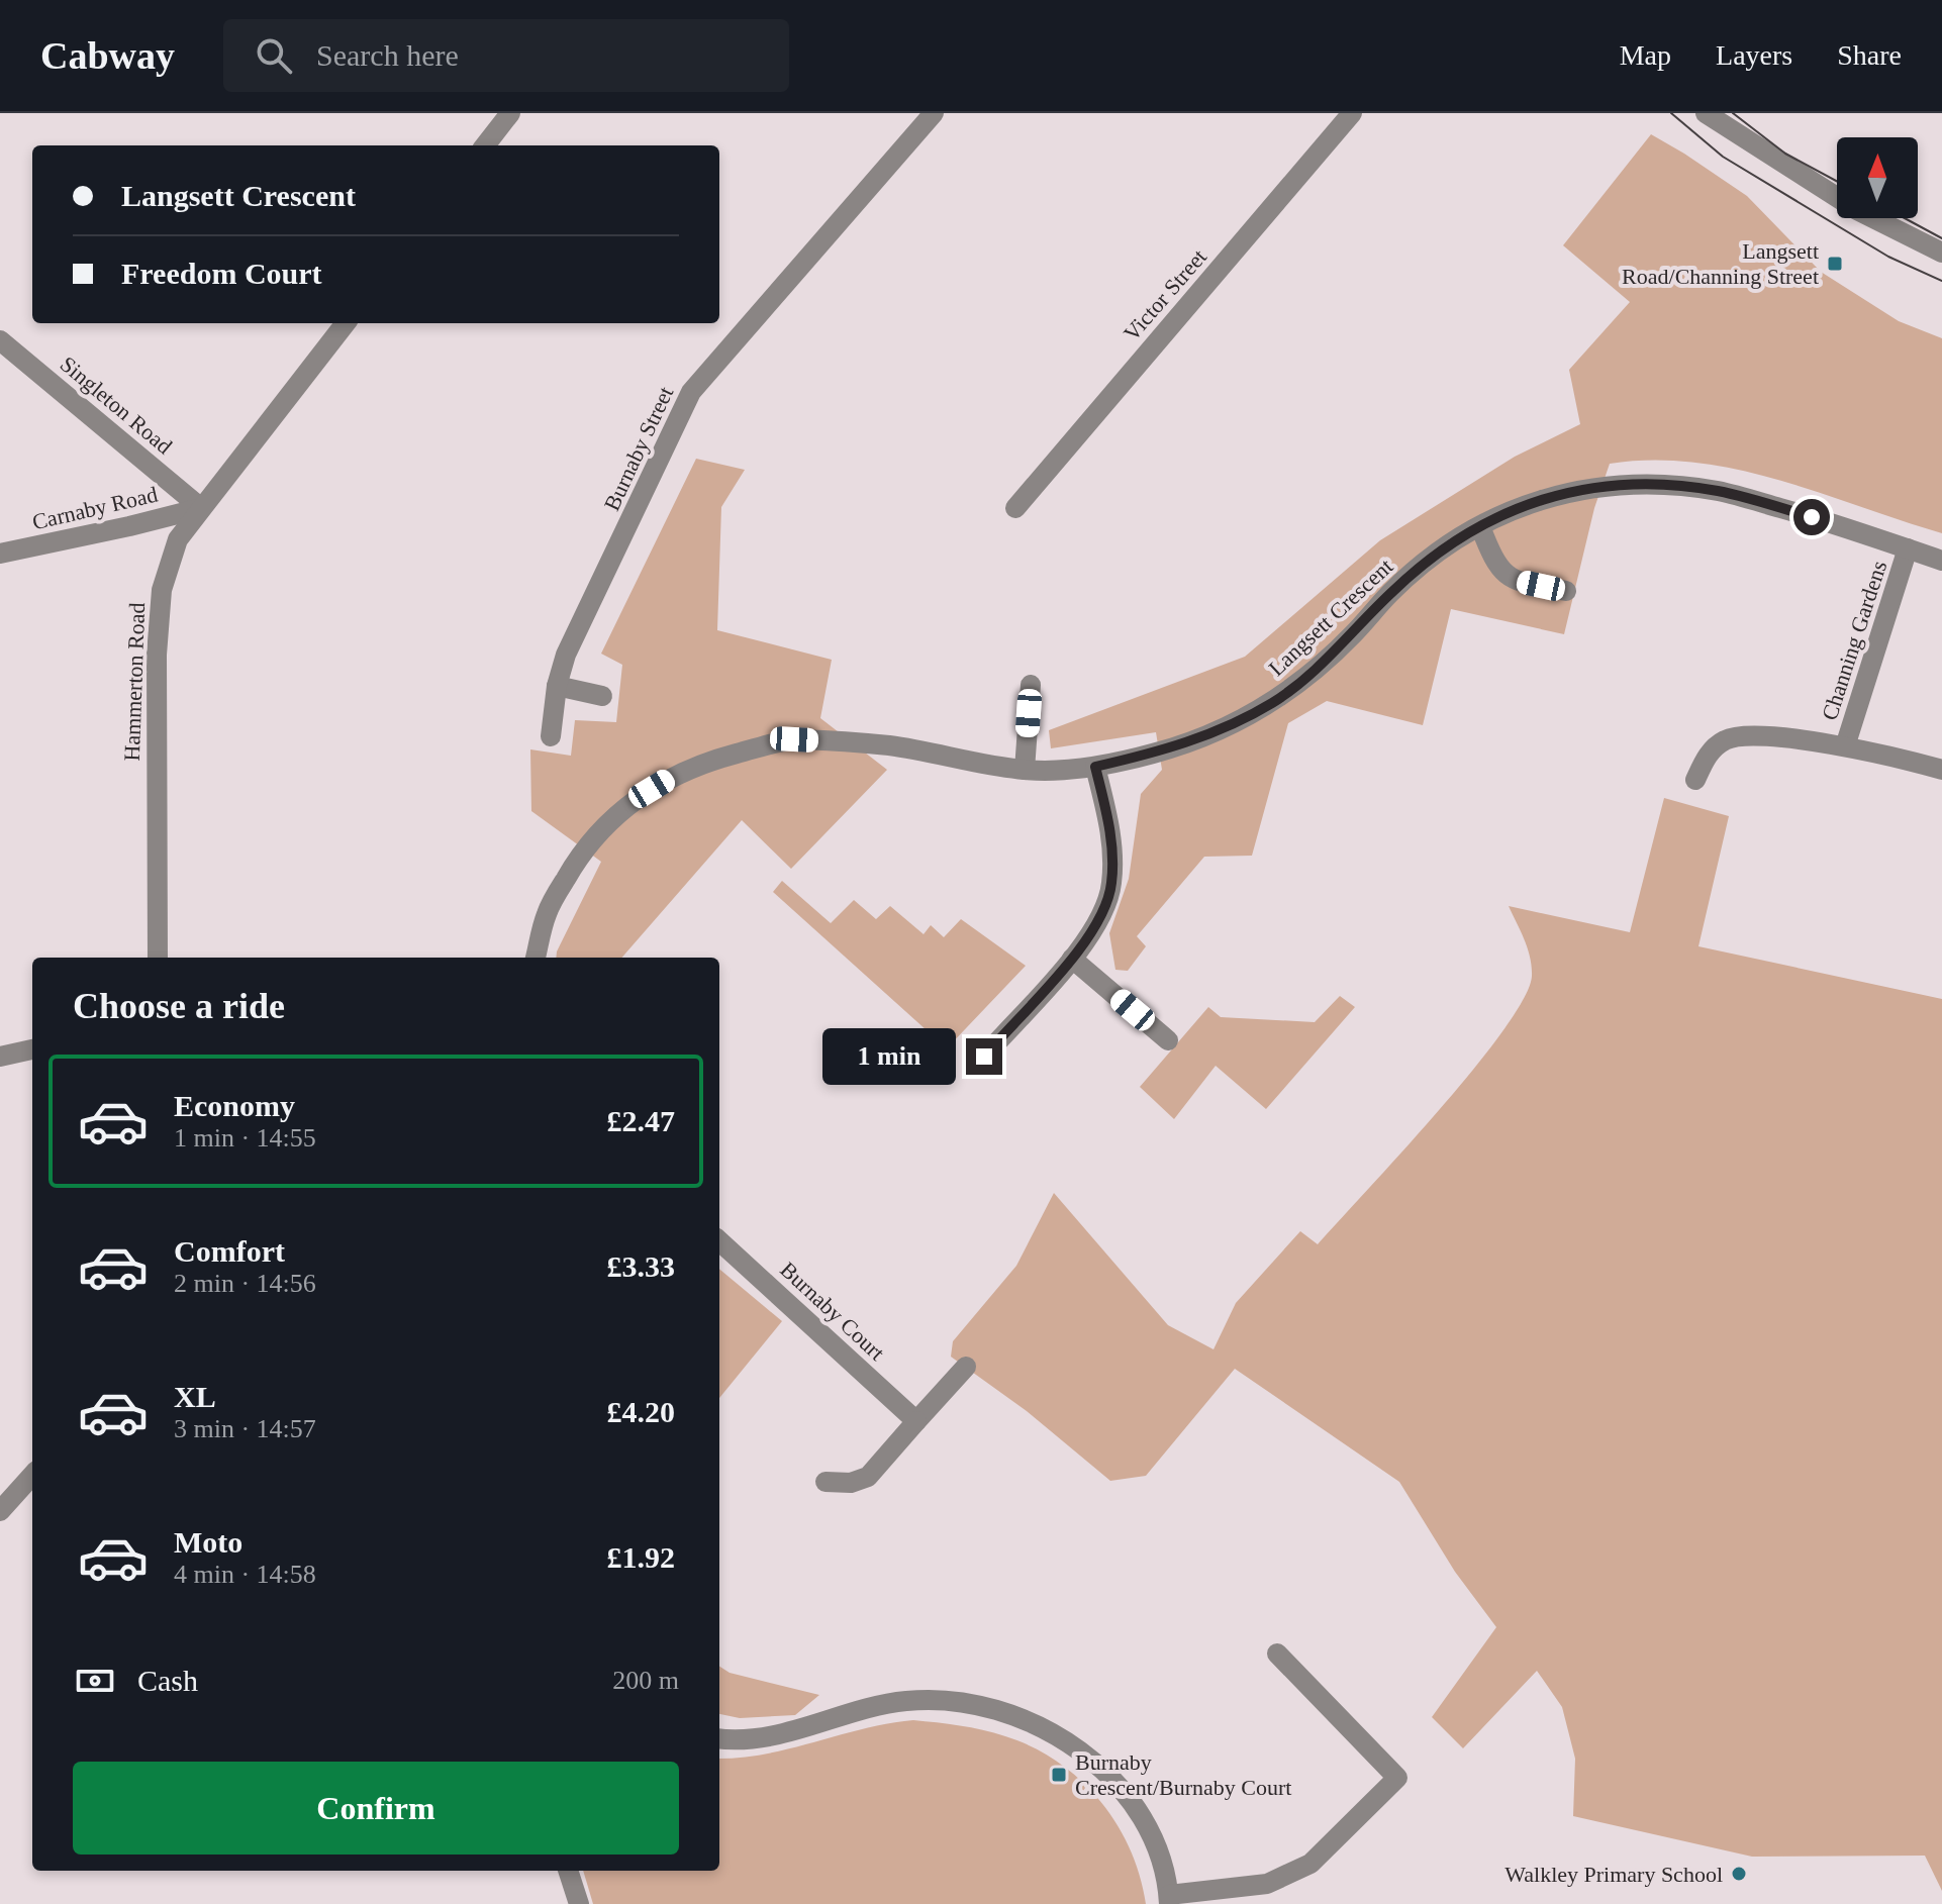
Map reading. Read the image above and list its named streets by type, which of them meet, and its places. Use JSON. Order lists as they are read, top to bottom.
{
  "streets": {
    "street": [
      "Victor Street",
      "Singleton Road",
      "Burnaby Street",
      "Carnaby Road",
      "Langsett Crescent",
      "Channing Gardens",
      "Hammerton Road",
      "Burnaby Court"
    ]
  },
  "crossings": [
    ["Singleton Road", "Carnaby Road"],
    ["Singleton Road", "Hammerton Road"],
    ["Carnaby Road", "Hammerton Road"],
    ["Langsett Crescent", "Channing Gardens"]
  ],
  "places": {
    "transit": ["Langsett Road/Channing Street", "Burnaby Crescent/Burnaby Court"],
    "other": ["Walkley Primary School"]
  },
  "north": "top",
  "page": {
    "header": "Cabway",
    "search": "Search here",
    "nav": ["Map", "Layers", "Share"],
    "banner": ["Langsett Crescent", "Freedom Court"],
    "heading": "Choose a ride",
    "bubble": "1 min",
    "list": [
      {
        "name": "Economy",
        "note": "1 min · 14:55",
        "value": "£2.47"
      },
      {
        "name": "Comfort",
        "note": "2 min · 14:56",
        "value": "£3.33"
      },
      {
        "name": "XL",
        "note": "3 min · 14:57",
        "value": "£4.20"
      },
      {
        "name": "Moto",
        "note": "4 min · 14:58",
        "value": "£1.92"
      }
    ],
    "pay": ["Cash", "200 m"],
    "buttons": "Confirm"
  }
}
